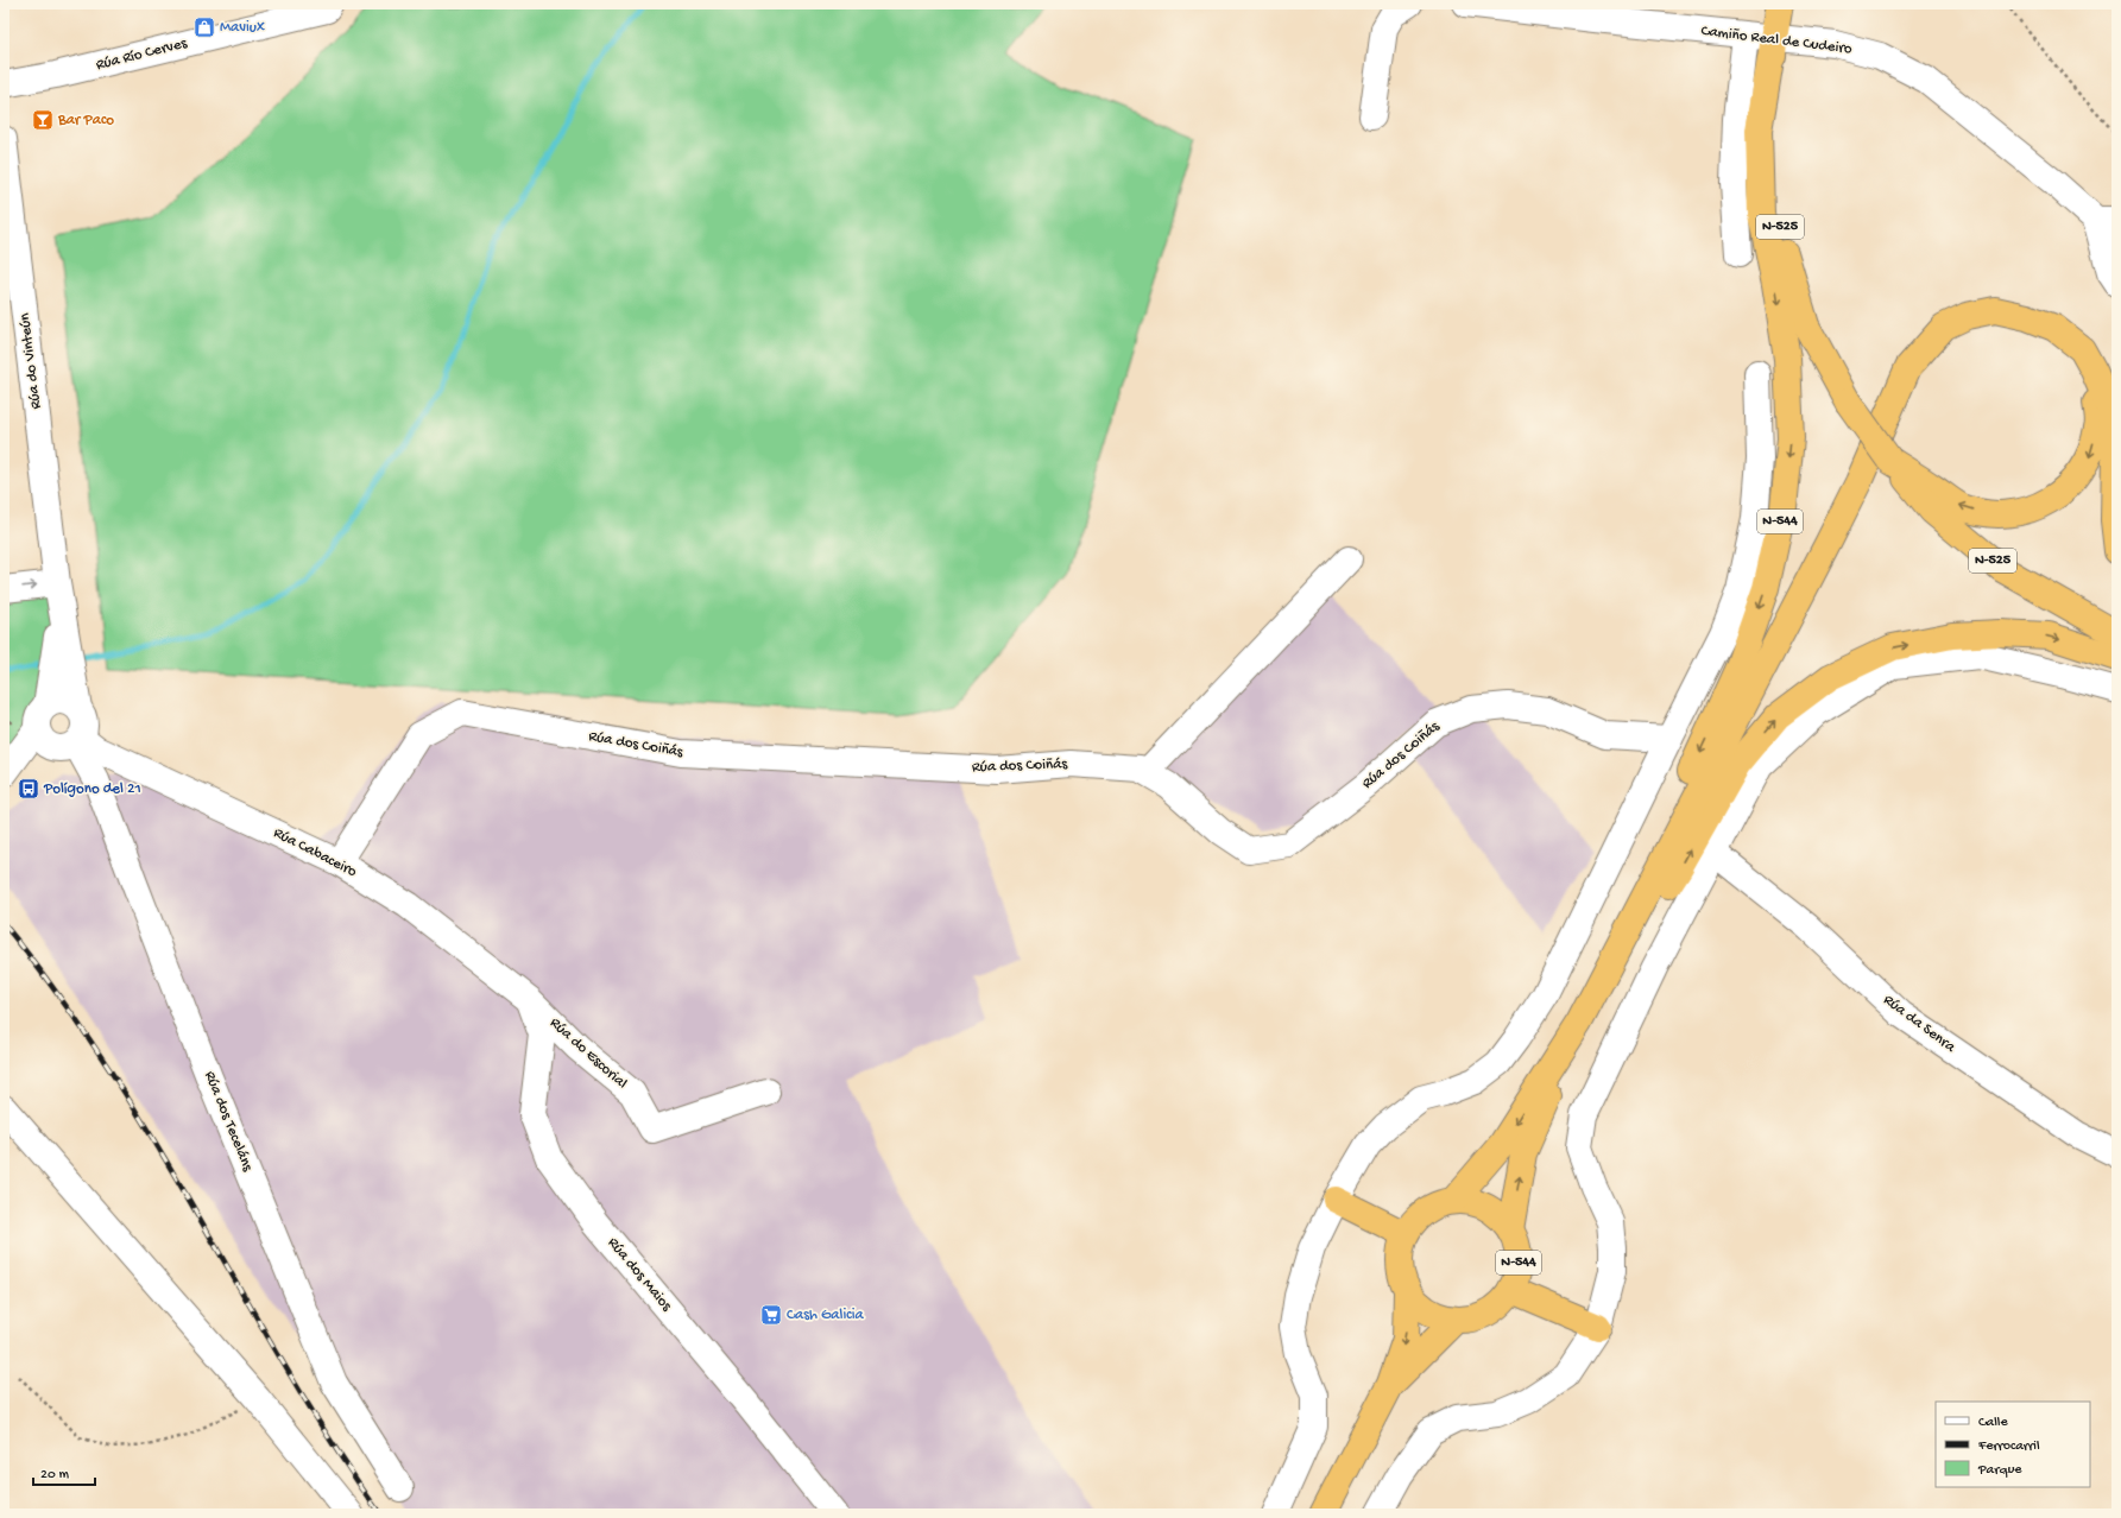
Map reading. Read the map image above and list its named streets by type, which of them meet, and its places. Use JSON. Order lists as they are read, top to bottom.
{
  "streets": {
    "highway": ["N-525", "N-544"],
    "street": [
      "Camiño Real de Cudeiro",
      "Rúa Río Cerves",
      "Rúa do Vinteún",
      "Rúa dos Coiñás",
      "Rúa Cabaceiro",
      "Rúa da Senra",
      "Rúa do Escorial",
      "Rúa dos Teceláns",
      "Rúa dos Maios"
    ]
  },
  "crossings": [
    ["Camiño Real de Cudeiro", "N-525"],
    ["Camiño Real de Cudeiro", "N-544"],
    ["N-525", "N-544"],
    ["Rúa dos Coiñás", "Rúa Cabaceiro"],
    ["Rúa Cabaceiro", "Rúa do Escorial"],
    ["Rúa Cabaceiro", "Rúa dos Teceláns"],
    ["Rúa Cabaceiro", "Rúa dos Maios"],
    ["Rúa do Escorial", "Rúa dos Maios"]
  ],
  "places": {
    "shop": ["Maviux"],
    "bar": ["Bar Paco"],
    "bus stop": ["Polígono del 21"],
    "supermarket": ["Cash Galicia"]
  },
  "legend": ["Calle", "Ferrocarril", "Parque"],
  "scale_bar": "20 m"
}
